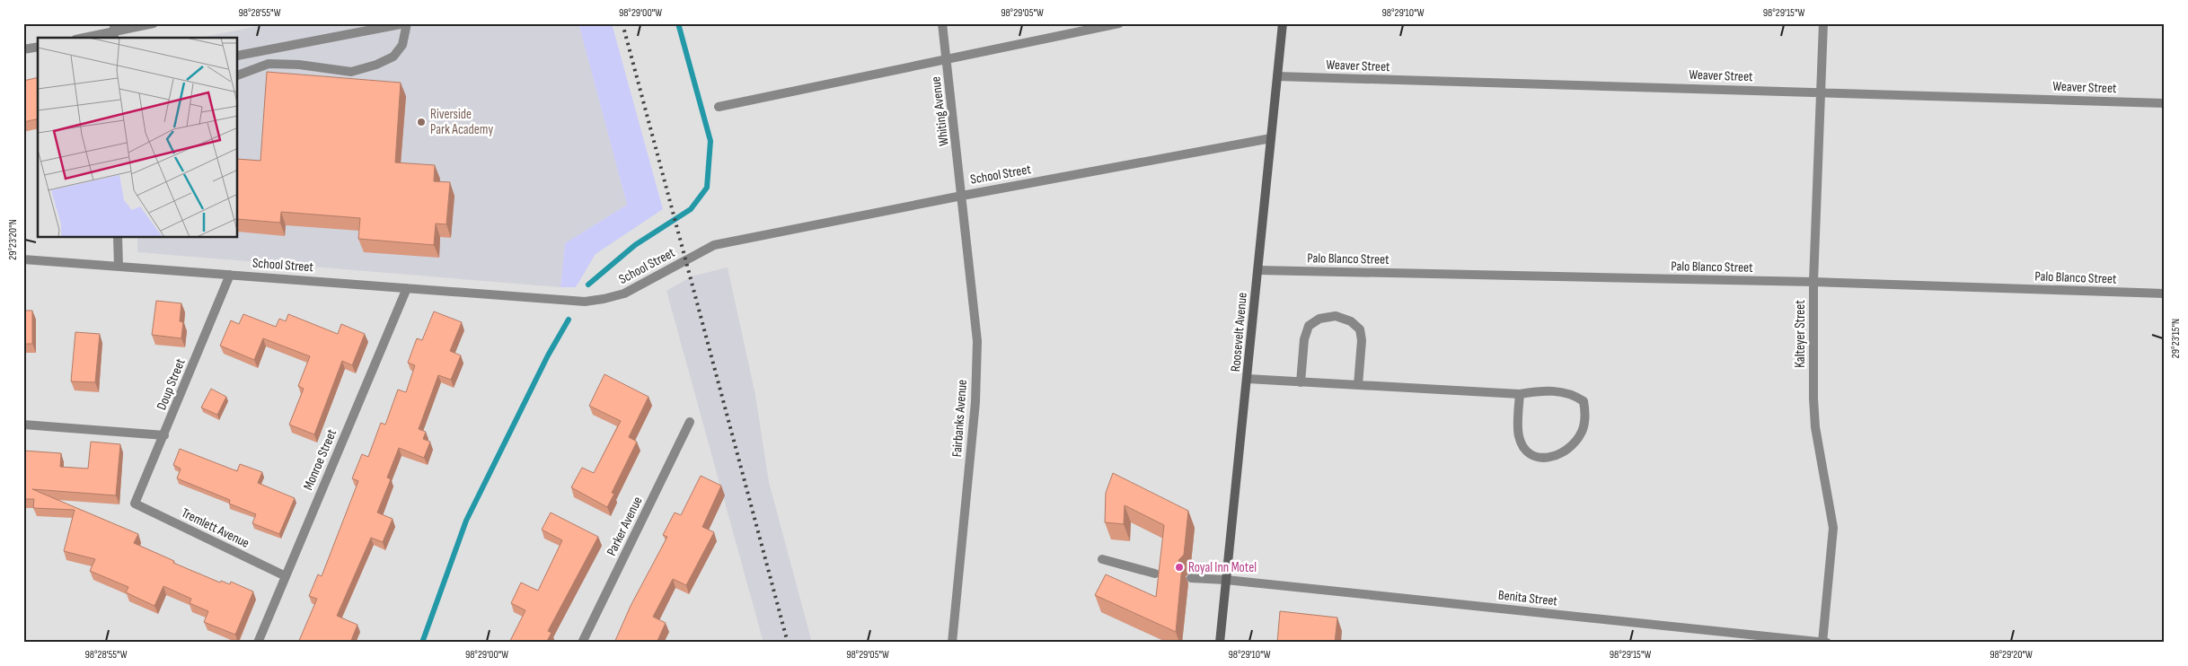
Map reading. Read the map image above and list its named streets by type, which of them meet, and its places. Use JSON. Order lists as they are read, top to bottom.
{
  "streets": {
    "main road": ["Roosevelt Avenue"],
    "street": [
      "Weaver Street",
      "Whiting Avenue",
      "School Street",
      "Palo Blanco Street",
      "Kalteyer Street",
      "Doup Street",
      "Fairbanks Avenue",
      "Monroe Street",
      "Parker Avenue",
      "Tremlett Avenue",
      "Benita Street"
    ]
  },
  "crossings": [
    ["Weaver Street", "Roosevelt Avenue"],
    ["Weaver Street", "Kalteyer Street"],
    ["Whiting Avenue", "School Street"],
    ["Whiting Avenue", "Fairbanks Avenue"],
    ["School Street", "Roosevelt Avenue"],
    ["School Street", "Doup Street"],
    ["School Street", "Fairbanks Avenue"],
    ["School Street", "Monroe Street"],
    ["Palo Blanco Street", "Roosevelt Avenue"],
    ["Palo Blanco Street", "Kalteyer Street"],
    ["Roosevelt Avenue", "Benita Street"],
    ["Kalteyer Street", "Benita Street"],
    ["Doup Street", "Tremlett Avenue"],
    ["Monroe Street", "Tremlett Avenue"]
  ],
  "places": ["Riverside Park Academy", "Royal Inn Motel"],
  "coordinates": [
    "98°28'55\"W",
    "98°29'00\"W",
    "98°29'05\"W",
    "98°29'10\"W",
    "98°29'15\"W",
    "29°23'20\"N",
    "29°23'15\"N",
    "98°29'20\"W"
  ]
}
